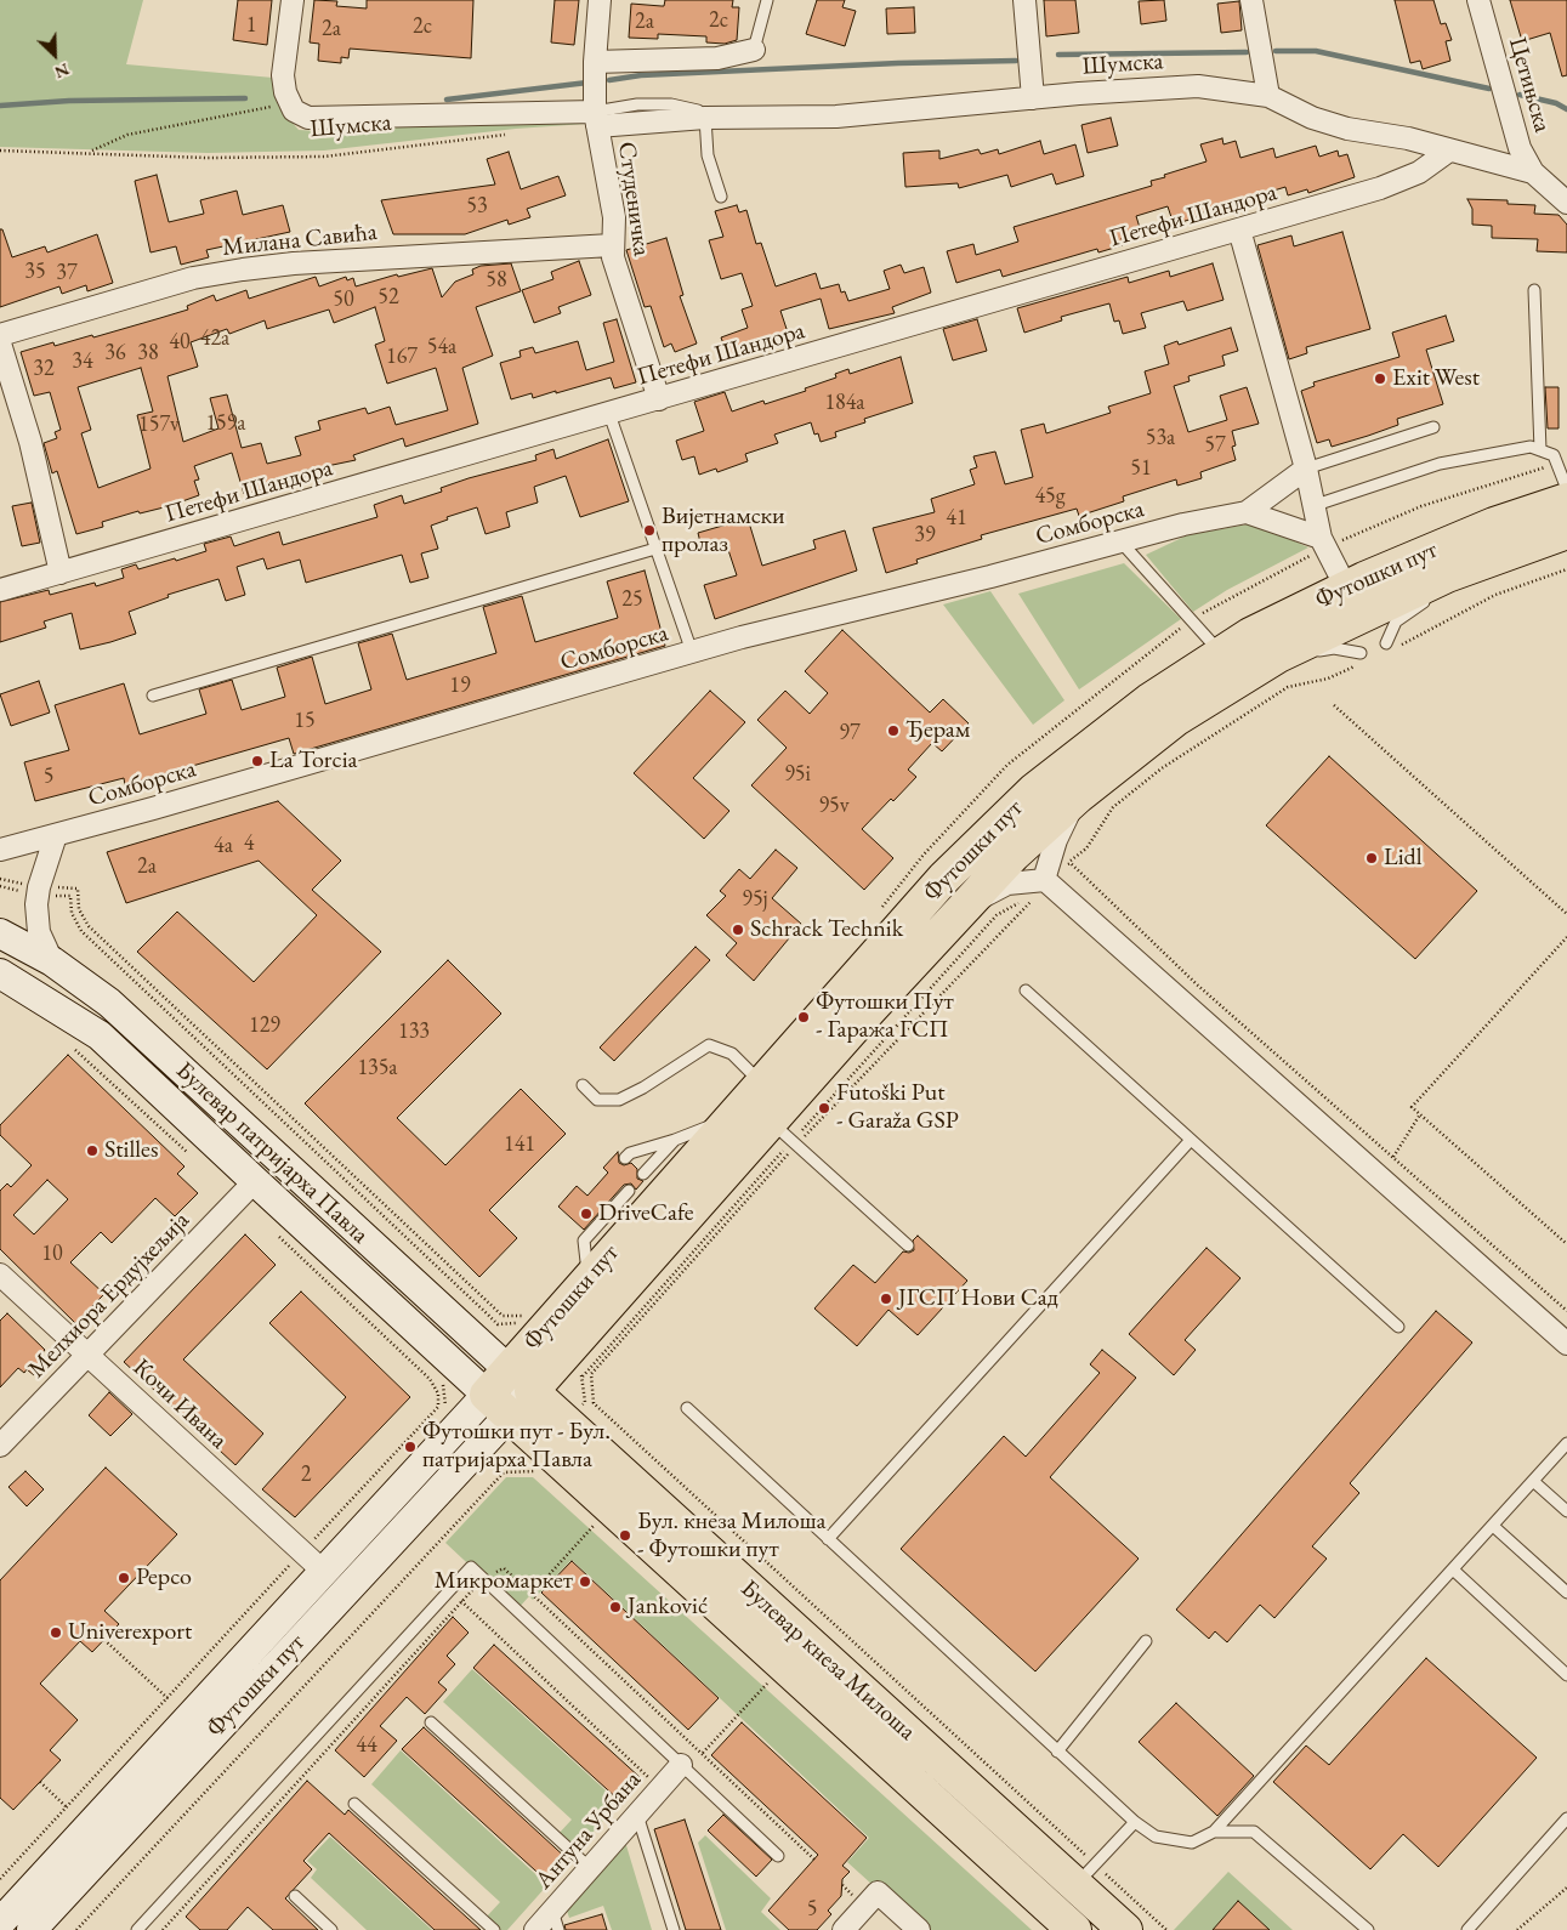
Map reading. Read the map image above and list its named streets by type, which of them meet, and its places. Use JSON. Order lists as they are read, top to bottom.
{
  "streets": {
    "main road": ["Футошки пут", "Булевар патријарха Павла", "Булевар кнеза Милоша"],
    "street": [
      "Шумска",
      "Цетињска",
      "Студеничка",
      "Петефи Шандора",
      "Милана Савића",
      "Сомборска",
      "Мелхиора Ердујхељија",
      "Кочи Ивана",
      "Антуна Урбана"
    ]
  },
  "crossings": [
    ["Шумска", "Цетињска"],
    ["Шумска", "Студеничка"],
    ["Шумска", "Петефи Шандора"],
    ["Студеничка", "Петефи Шандора"],
    ["Студеничка", "Милана Савића"],
    ["Футошки пут", "Булевар патријарха Павла"],
    ["Футошки пут", "Кочи Ивана"],
    ["Футошки пут", "Булевар кнеза Милоша"],
    ["Булевар патријарха Павла", "Мелхиора Ердујхељија"],
    ["Булевар патријарха Павла", "Булевар кнеза Милоша"],
    ["Мелхиора Ердујхељија", "Кочи Ивана"]
  ],
  "places": [
    "Exit West",
    "Вијетнамски пролаз",
    "Ђерам",
    "La Torcia",
    "Lidl",
    "Schrack Technik",
    "Футошки Пут - Гаража ГСП",
    "Futoški Put - Garaža GSP",
    "Stilles",
    "DriveCafe",
    "ЈГСП Нови Сад",
    "Футошки пут - Бул. патријарха Павла",
    "Бул. кнеза Милоша - Футошки пут",
    "Pepco",
    "Микромаркет",
    "Janković",
    "Univerexport"
  ],
  "house_numbers": [
    "2c",
    "2a",
    "1",
    "2c",
    "2a",
    "53",
    "35",
    "37",
    "58",
    "52",
    "50",
    "42a",
    "40",
    "54a",
    "36",
    "38",
    "167",
    "34",
    "32",
    "184a",
    "159a",
    "157v",
    "53a",
    "57",
    "51",
    "45g",
    "41",
    "39",
    "25",
    "19",
    "15",
    "97",
    "95i",
    "5",
    "95v",
    "4",
    "4a",
    "2a",
    "95j",
    "129",
    "133",
    "135a",
    "141",
    "10",
    "2",
    "44",
    "5"
  ],
  "north": "bottom right"
}
